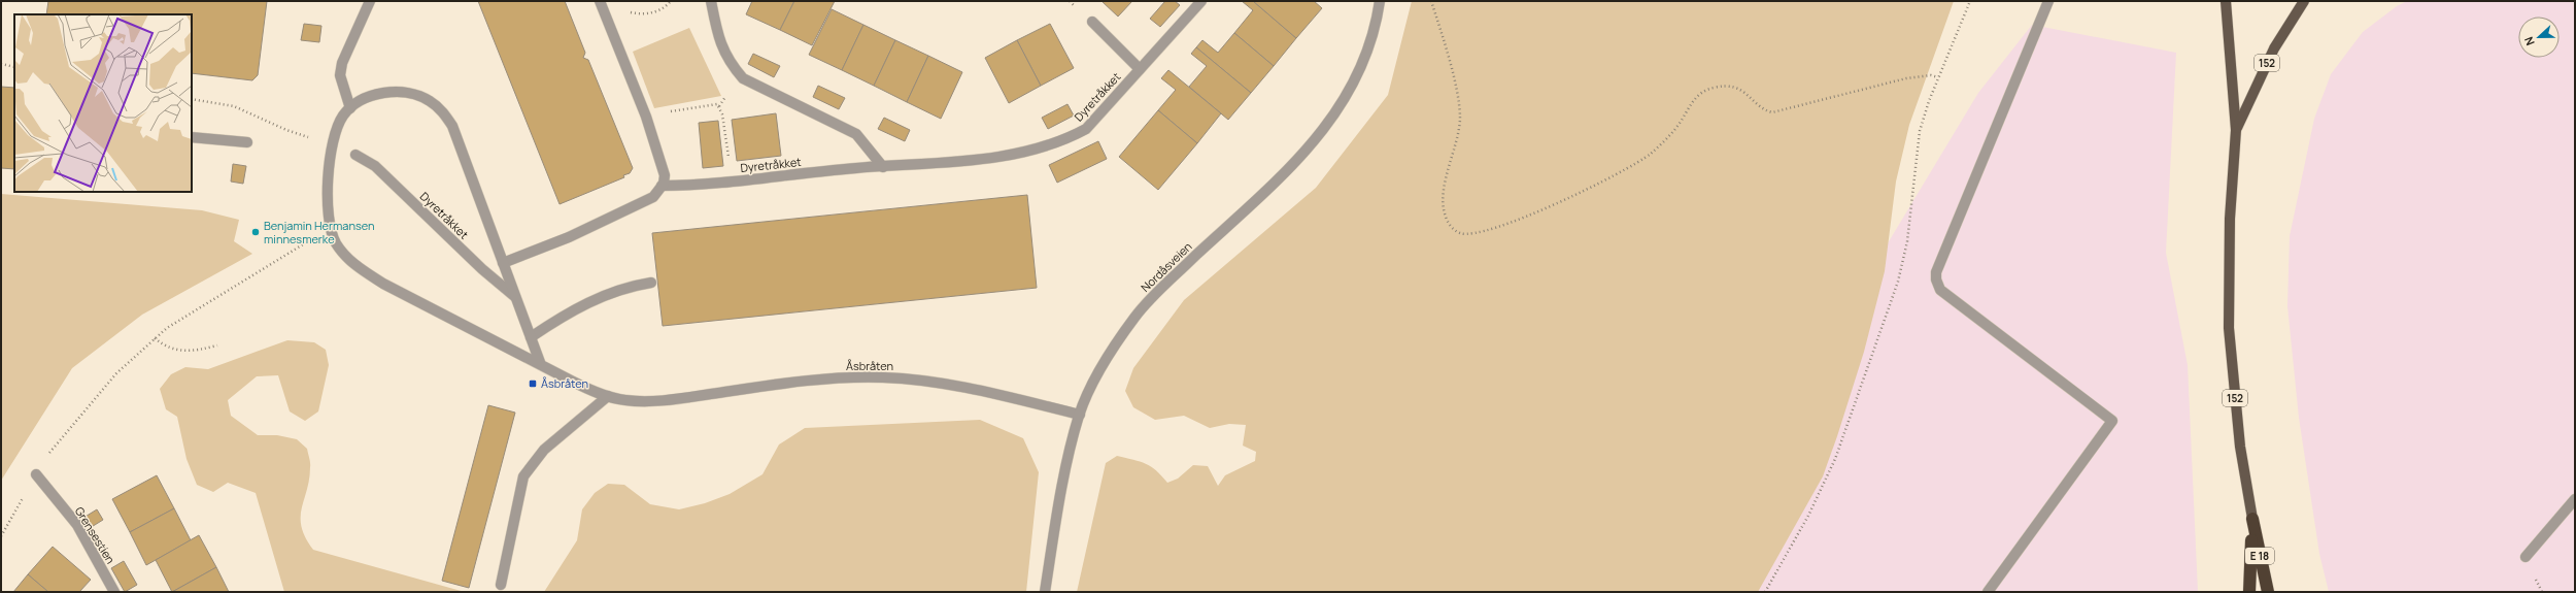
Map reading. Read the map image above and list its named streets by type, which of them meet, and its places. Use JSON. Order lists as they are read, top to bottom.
{
  "streets": {
    "highway": ["E 18"],
    "main road": ["152"],
    "street": [
      "Dyretråkket",
      "Nordåsveien",
      "Åsbråten",
      "Grensestien"
    ]
  },
  "crossings": [
    ["152", "E 18"],
    ["Dyretråkket", "Åsbråten"],
    ["Nordåsveien", "Åsbråten"]
  ],
  "places": {
    "other": ["Benjamin Hermansen minnesmerke"],
    "transit": ["Åsbråten"]
  },
  "north": "left"
}
